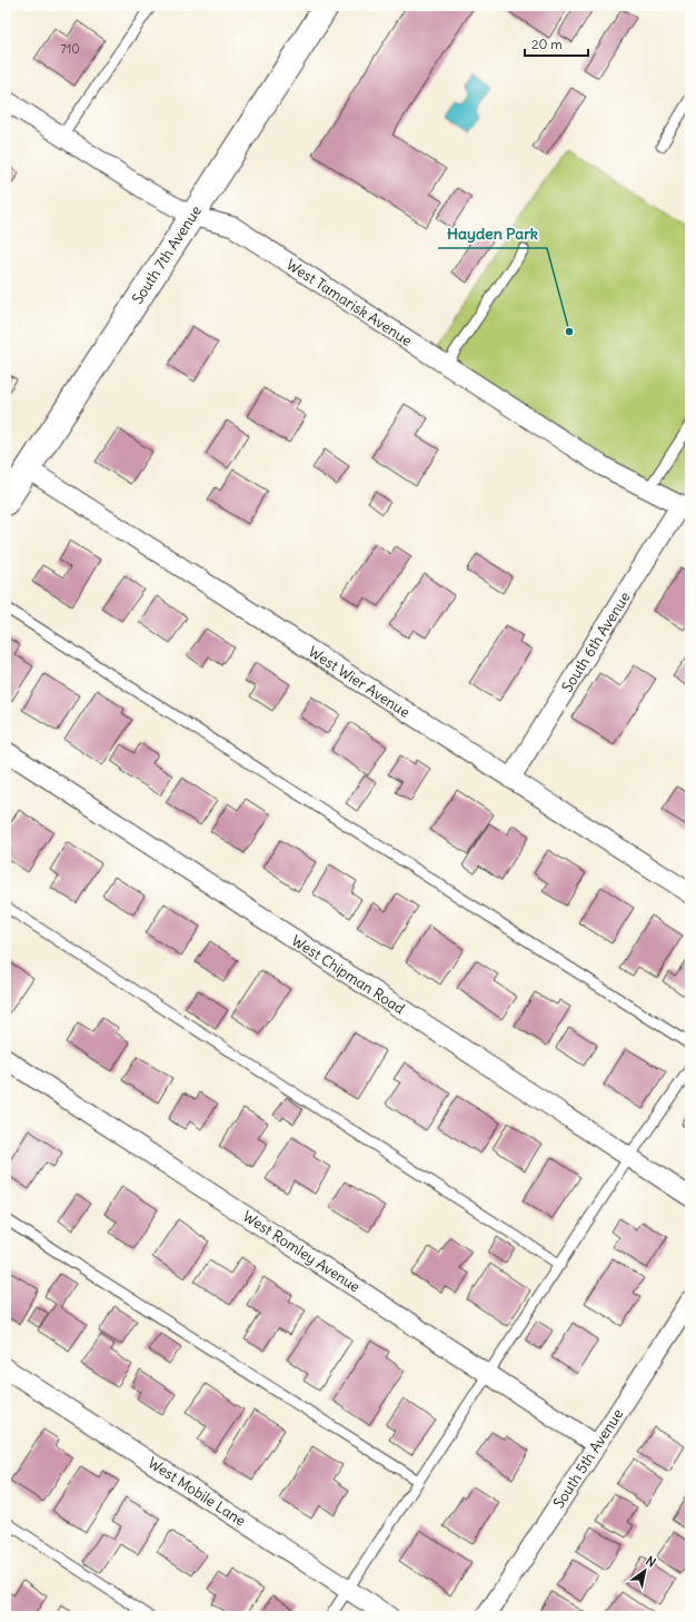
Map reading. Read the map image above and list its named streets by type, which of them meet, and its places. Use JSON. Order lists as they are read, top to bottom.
{
  "streets": {
    "main road": ["South 7th Avenue"],
    "street": [
      "West Tamarisk Avenue",
      "South 6th Avenue",
      "West Wier Avenue",
      "West Chipman Road",
      "West Romley Avenue",
      "South 5th Avenue",
      "West Mobile Lane"
    ]
  },
  "crossings": [
    ["South 7th Avenue", "West Tamarisk Avenue"],
    ["South 7th Avenue", "West Wier Avenue"],
    ["West Tamarisk Avenue", "South 6th Avenue"],
    ["South 6th Avenue", "West Wier Avenue"],
    ["West Romley Avenue", "South 5th Avenue"]
  ],
  "places": ["Hayden Park"],
  "house_numbers": ["710"],
  "scale_bar": "20 m",
  "north": "top right"
}
